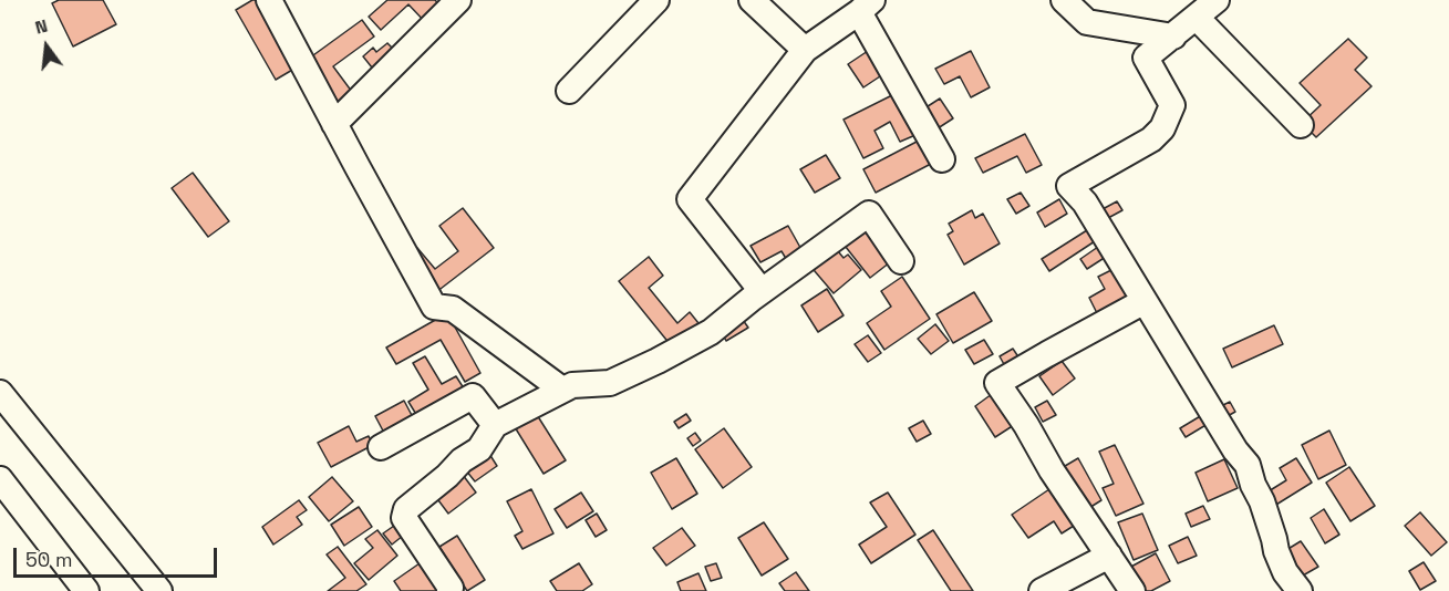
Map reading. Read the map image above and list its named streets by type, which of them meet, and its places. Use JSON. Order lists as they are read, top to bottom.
{
  "scale_bar": "50 m",
  "north": "top"
}
